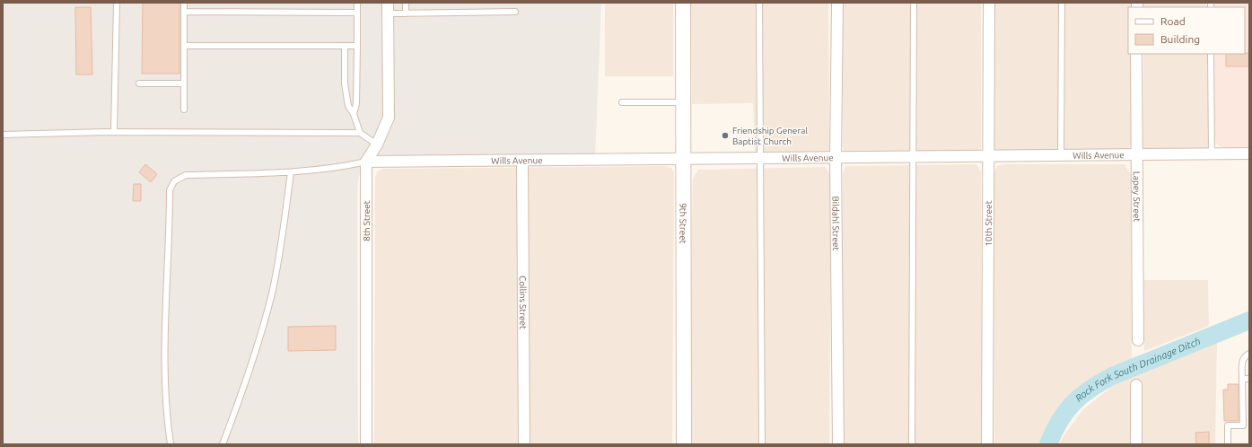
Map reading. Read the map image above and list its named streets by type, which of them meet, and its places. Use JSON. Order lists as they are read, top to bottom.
{
  "streets": {
    "street": [
      "Wills Avenue",
      "Lapey Street",
      "8th Street",
      "9th Street",
      "Bildahl Street",
      "10th Street",
      "Collins Street"
    ]
  },
  "crossings": [
    ["Wills Avenue", "Lapey Street"],
    ["Wills Avenue", "8th Street"],
    ["Wills Avenue", "9th Street"],
    ["Wills Avenue", "Bildahl Street"],
    ["Wills Avenue", "10th Street"],
    ["Wills Avenue", "Collins Street"]
  ],
  "water": ["Rock Fork South Drainage Ditch"],
  "places": ["Friendship General Baptist Church"],
  "legend": ["Road", "Building"]
}
